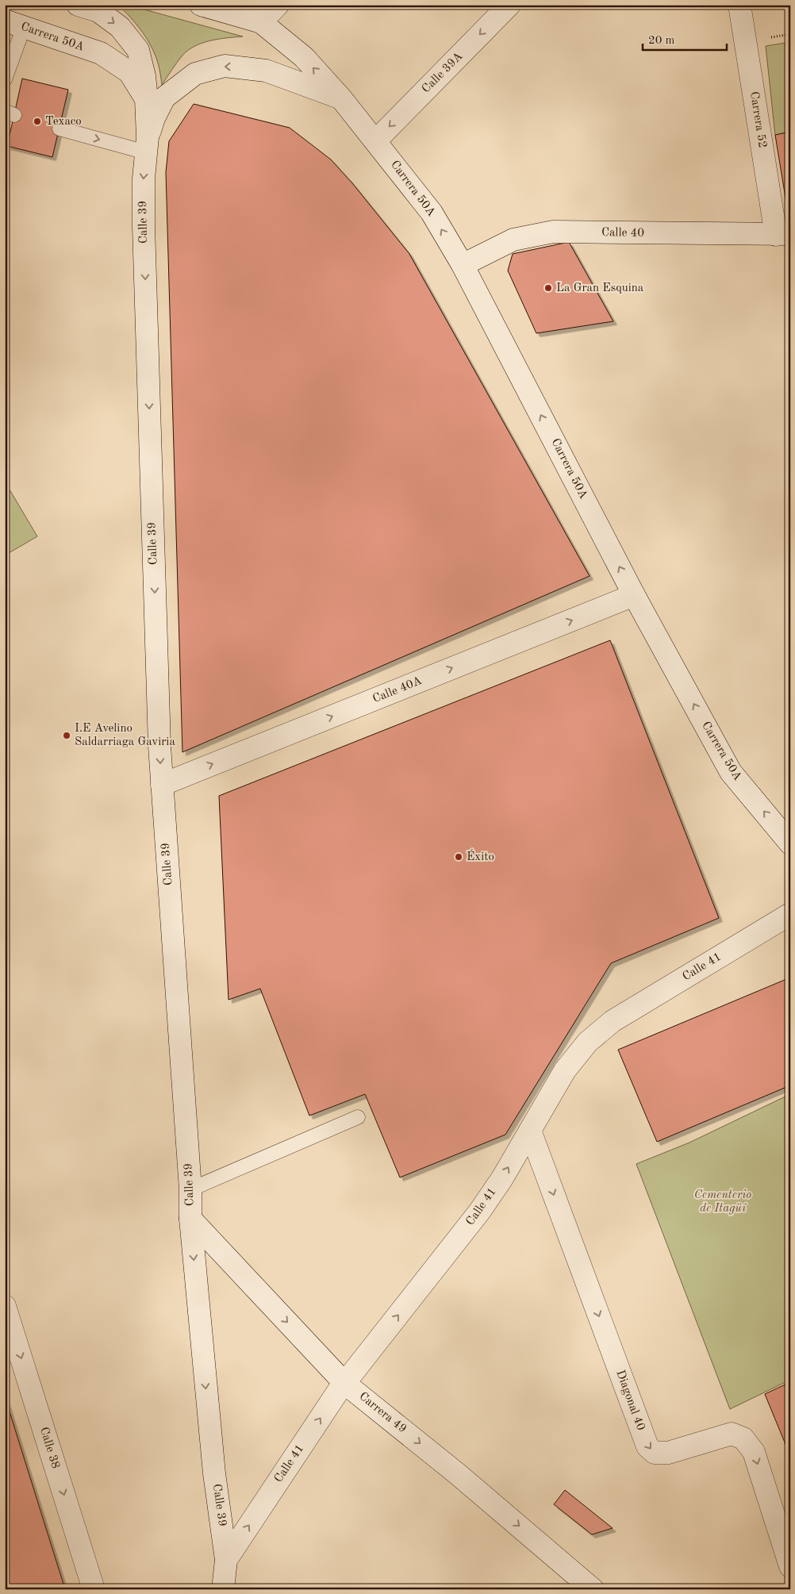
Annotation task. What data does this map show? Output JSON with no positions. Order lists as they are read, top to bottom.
{
  "streets": {
    "street": [
      "Carrera 50A",
      "Calle 39A",
      "Carrera 52",
      "Calle 39",
      "Calle 40",
      "Calle 40A",
      "Calle 41",
      "Diagonal 40",
      "Carrera 49",
      "Calle 38"
    ]
  },
  "crossings": [
    ["Carrera 50A", "Calle 39A"],
    ["Carrera 50A", "Calle 39"],
    ["Carrera 50A", "Calle 40"],
    ["Carrera 50A", "Calle 40A"],
    ["Carrera 52", "Calle 40"],
    ["Calle 39", "Calle 40A"],
    ["Calle 39", "Calle 41"],
    ["Calle 39", "Carrera 49"],
    ["Calle 41", "Diagonal 40"],
    ["Calle 41", "Carrera 49"]
  ],
  "one_way": [
    "Carrera 50A",
    "Calle 39A",
    "Calle 39",
    "Calle 40A",
    "Calle 41",
    "Diagonal 40",
    "Carrera 49",
    "Calle 38"
  ],
  "parks": ["Cementerio de Itagüí"],
  "places": [
    "Texaco",
    "La Gran Esquina",
    "I.E Avelino Saldarriaga Gaviria",
    "Éxito"
  ],
  "scale_bar": "20 m"
}
